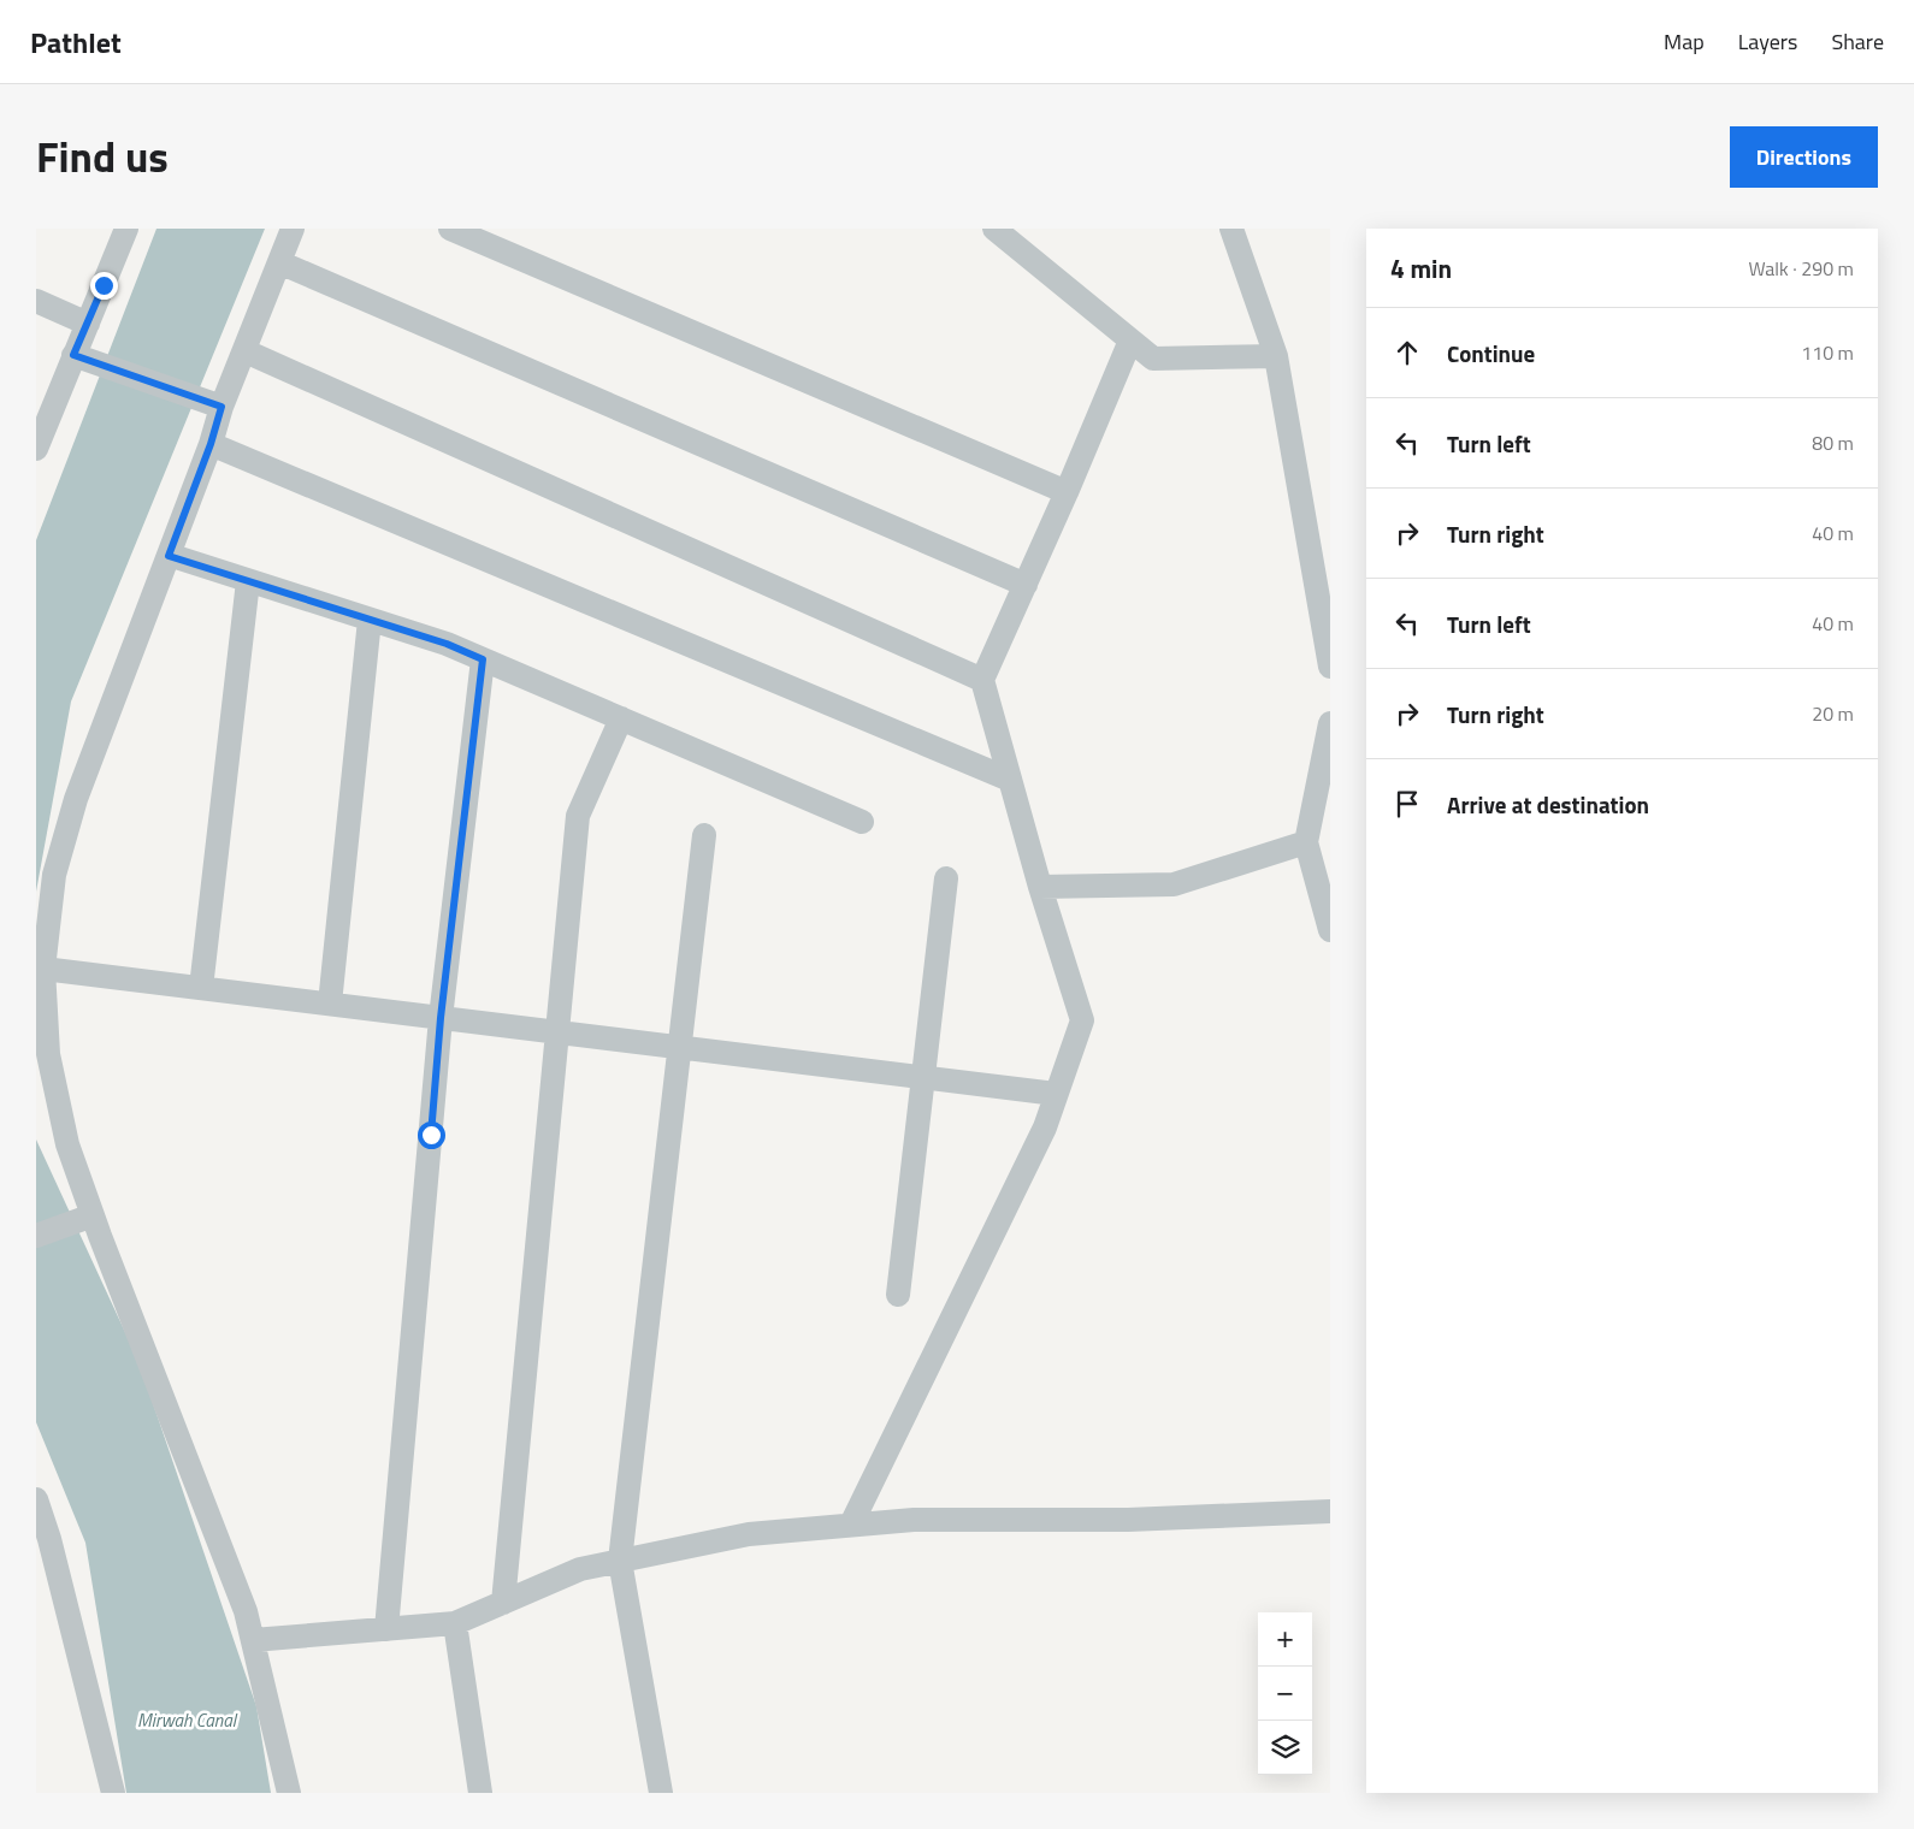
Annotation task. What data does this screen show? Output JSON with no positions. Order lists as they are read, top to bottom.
{
  "water": ["Mirwah Canal"],
  "page": {
    "header": "Pathlet",
    "nav": ["Map", "Layers", "Share"],
    "title": "Find us",
    "buttons": "Directions",
    "heading": ["4 min", "Walk · 290 m"],
    "list": [
      ["Continue", "110 m"],
      ["Turn left", "80 m"],
      ["Turn right", "40 m"],
      ["Turn left", "40 m"],
      ["Turn right", "20 m"],
      "Arrive at destination"
    ],
    "map_buttons": ["+", "−"]
  }
}
